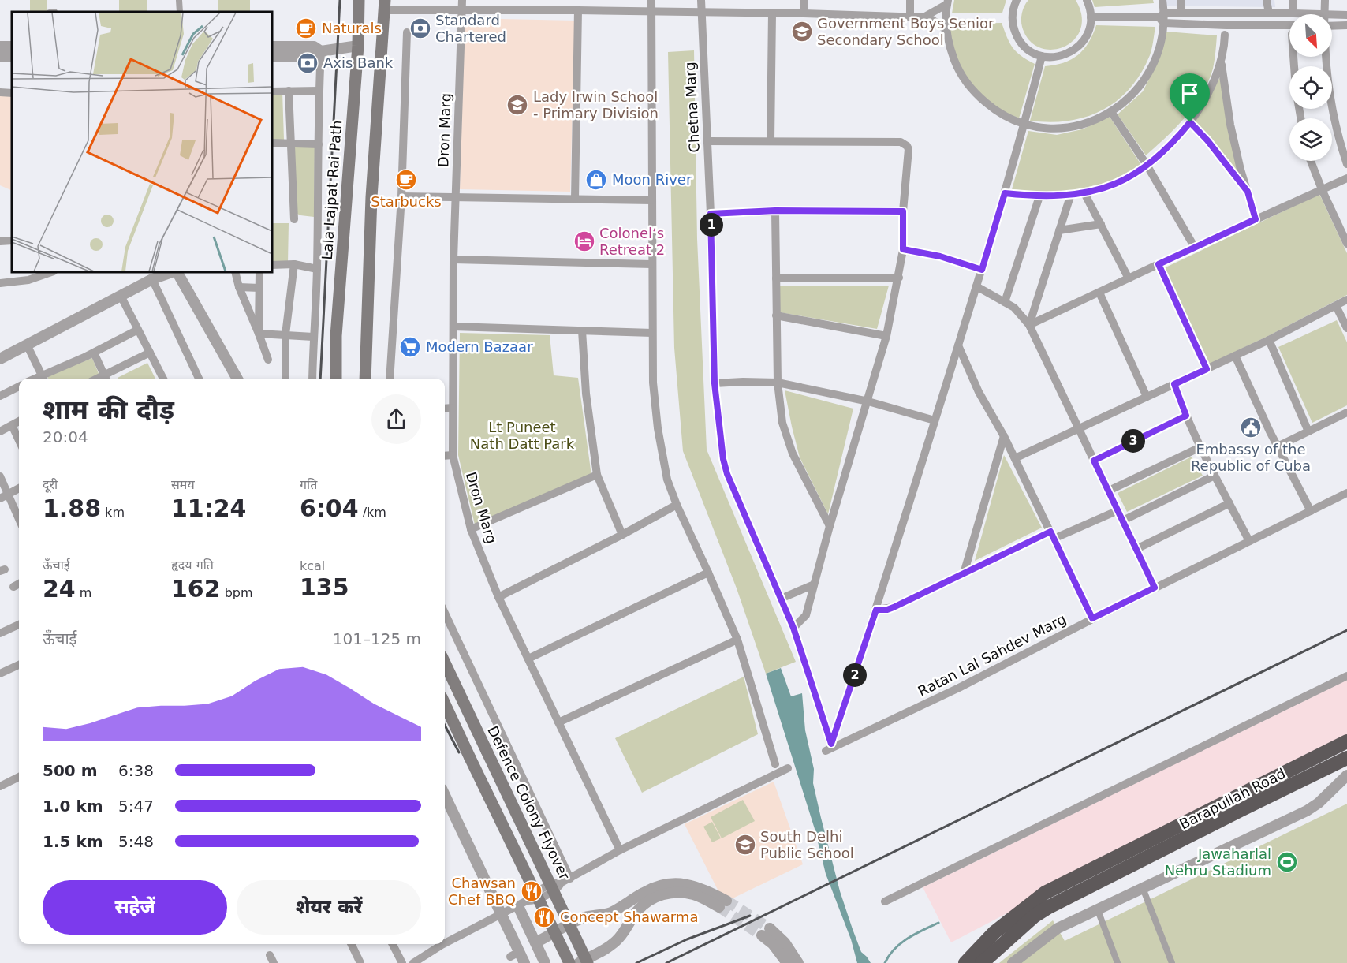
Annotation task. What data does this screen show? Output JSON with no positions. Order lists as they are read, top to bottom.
{
  "streets": {
    "highway": ["Barapullah Road"],
    "main road": ["Lala Lajpat Rai Path", "Defence Colony Flyover"],
    "street": ["Chetna Marg", "Dron Marg", "Ratan Lal Sahdev Marg"]
  },
  "crossings": [
    ["Chetna Marg", "Ratan Lal Sahdev Marg"]
  ],
  "parks": ["Lt Puneet Nath Datt Park"],
  "places": {
    "cafe": ["Naturals", "Starbucks"],
    "bank": ["Standard Chartered", "Axis Bank"],
    "school or university": ["Government Boys Senior Secondary School", "Lady Irwin School - Primary Division", "South Delhi Public School"],
    "shop": ["Moon River"],
    "hotel": ["Colonel‘s Retreat 2"],
    "supermarket": ["Modern Bazaar"],
    "public building": ["Embassy of the Republic of Cuba"],
    "sports": ["Jawaharlal Nehru Stadium"],
    "restaurant": ["Chawsan Chef BBQ", "Concept Shawarma"]
  },
  "north": "bottom right",
  "page": {
    "pins": ["1", "3", "2"],
    "heading": ["शाम की दौड़", "20:04"],
    "stats": [
      ["दूरी", "1.88 km"],
      ["समय", "11:24"],
      ["गति", "6:04 /km"],
      ["ऊँचाई", "24 m"],
      ["हृदय गति", "162 bpm"],
      ["kcal", "135"]
    ],
    "chart": ["ऊँचाई", "101–125 m"],
    "list": [
      {
        "name": "500 m",
        "note": "6:38"
      },
      {
        "name": "1.0 km",
        "note": "5:47"
      },
      {
        "name": "1.5 km",
        "note": "5:48"
      }
    ],
    "buttons": ["सहेजें", "शेयर करें"]
  }
}
